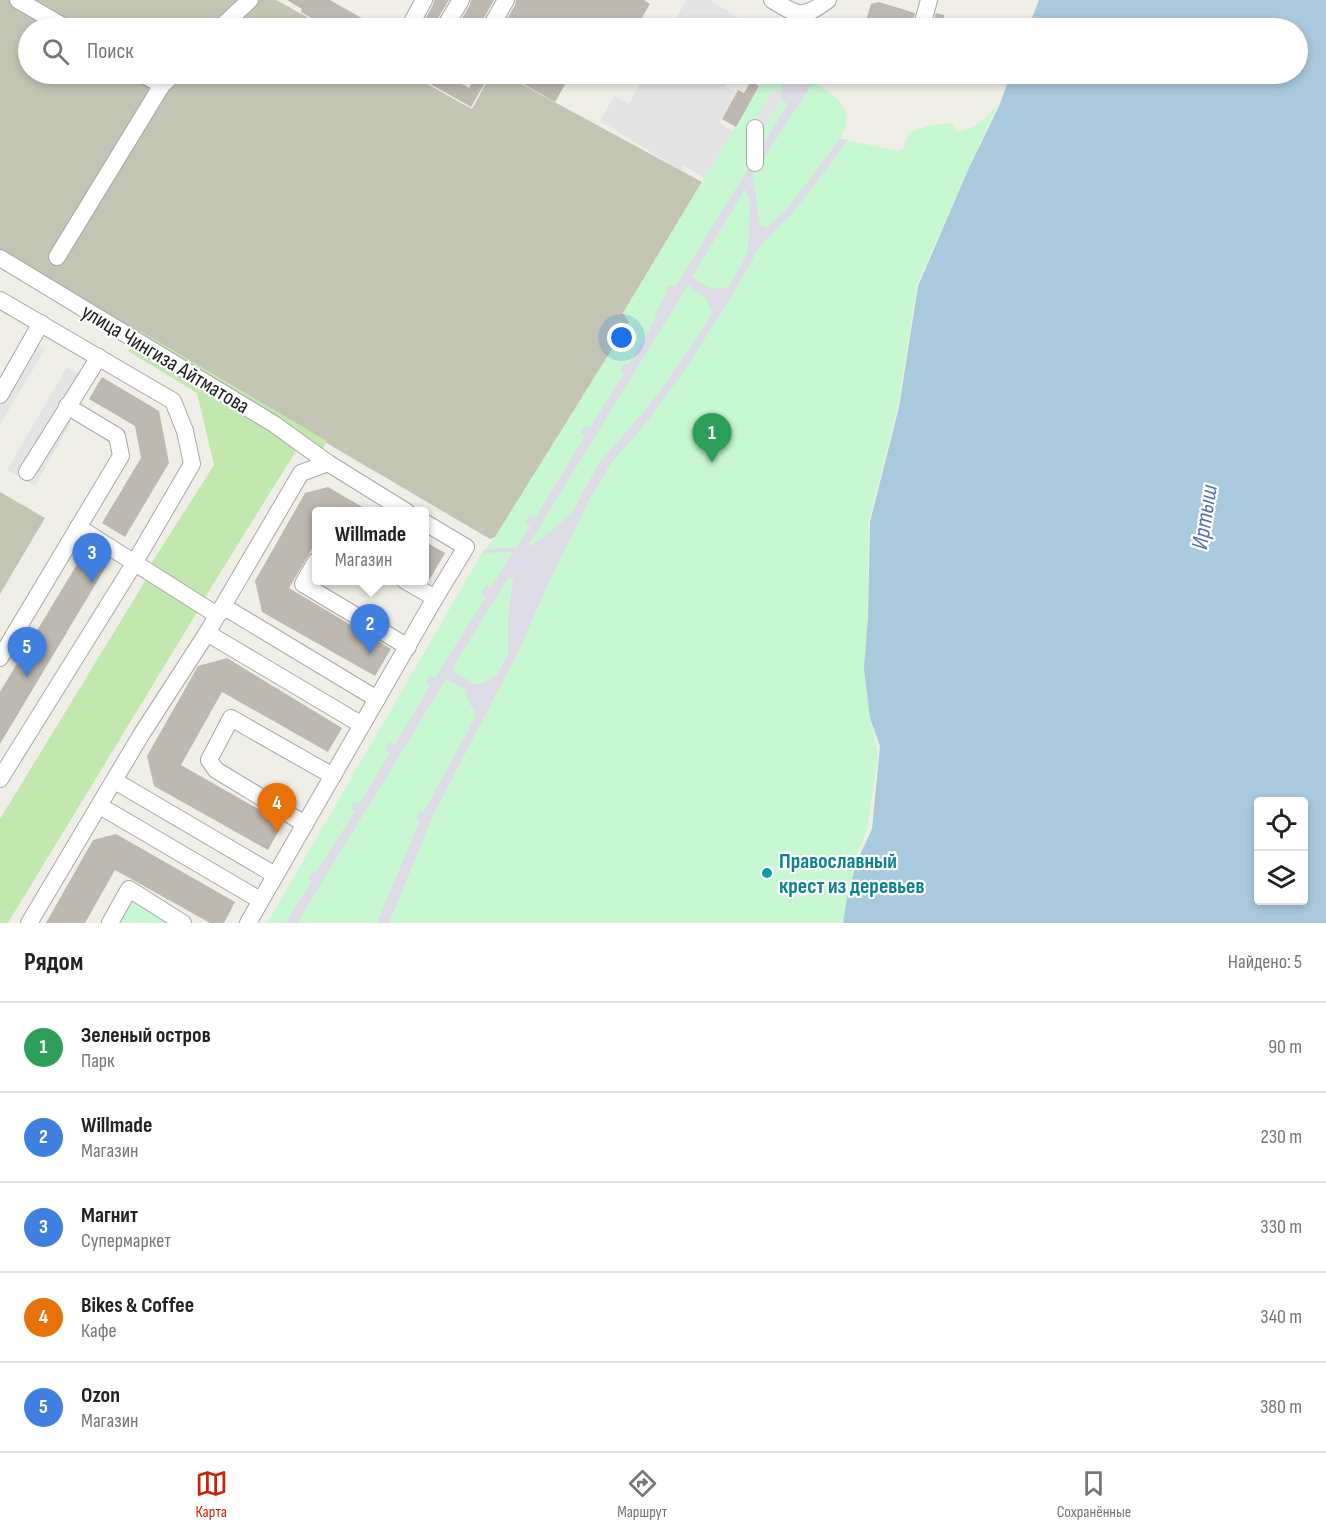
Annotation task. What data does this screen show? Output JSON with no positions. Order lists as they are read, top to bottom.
{
  "streets": {
    "street": ["улица Чингиза Айтматова"]
  },
  "water": ["Иртыш"],
  "places": ["Православный крест из деревьев"],
  "page": {
    "search": "Поиск",
    "pins": [
      "1",
      "3",
      "2",
      "5",
      "4"
    ],
    "popup": ["Willmade", "Магазин"],
    "heading": ["Рядом", "Найдено: 5"],
    "list": [
      {
        "mark": "1",
        "name": "Зеленый остров",
        "note": "Парк",
        "value": "90 m"
      },
      {
        "mark": "2",
        "name": "Willmade",
        "note": "Магазин",
        "value": "230 m"
      },
      {
        "mark": "3",
        "name": "Магнит",
        "note": "Супермаркет",
        "value": "330 m"
      },
      {
        "mark": "4",
        "name": "Bikes & Coffee",
        "note": "Кафе",
        "value": "340 m"
      },
      {
        "mark": "5",
        "name": "Ozon",
        "note": "Магазин",
        "value": "380 m"
      }
    ],
    "nav": ["Карта", "Маршрут", "Сохранённые"]
  }
}
